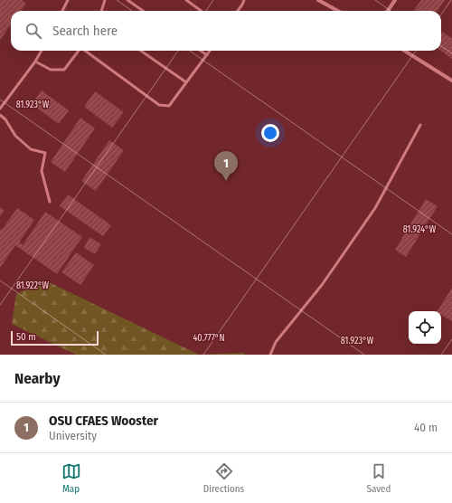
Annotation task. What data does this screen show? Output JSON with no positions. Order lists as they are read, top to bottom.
{
  "scale_bar": "50 m",
  "page": {
    "search": "Search here",
    "pins": "1",
    "scale": "50 m",
    "heading": "Nearby",
    "list": [
      {
        "mark": "1",
        "name": "OSU CFAES Wooster",
        "note": "University",
        "value": "40 m"
      }
    ],
    "nav": ["Map", "Directions", "Saved"]
  },
  "coordinates": [
    "81.923°W",
    "81.924°W",
    "81.922°W",
    "40.777°N"
  ]
}
